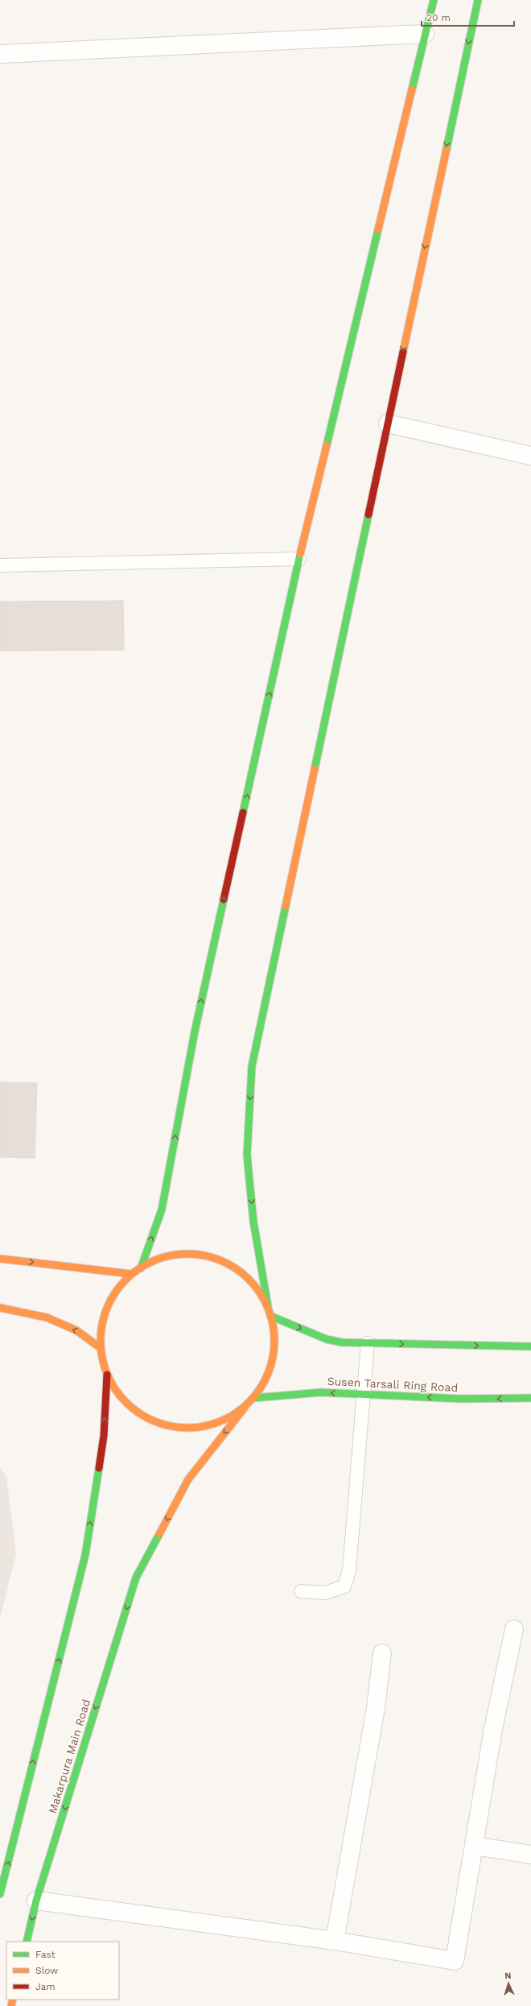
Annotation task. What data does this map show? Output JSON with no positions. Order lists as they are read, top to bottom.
{
  "streets": {
    "main road": ["Susen Tarsali Ring Road", "Makarpura Main Road"]
  },
  "legend": ["Fast", "Slow", "Jam"],
  "scale_bar": "20 m",
  "north": "top"
}
